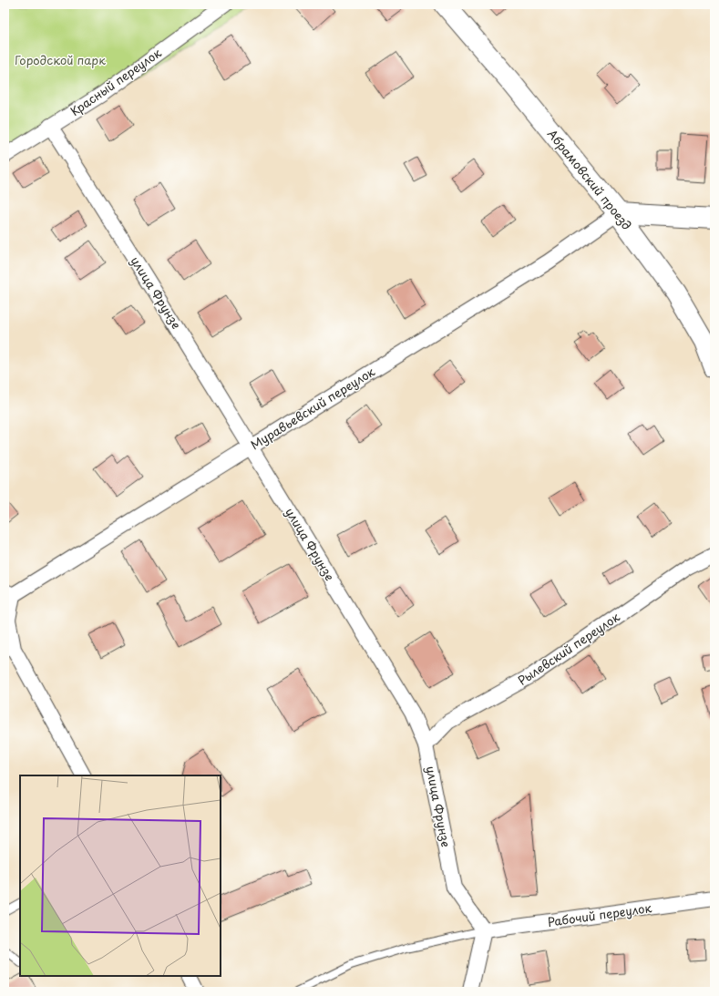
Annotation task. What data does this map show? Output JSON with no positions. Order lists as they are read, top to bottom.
{
  "streets": {
    "street": [
      "Красный переулок",
      "Абрамовский проезд",
      "улица Фрунзе",
      "Муравьевский переулок",
      "Рылевский переулок",
      "Рабочий переулок"
    ]
  },
  "crossings": [
    ["Красный переулок", "улица Фрунзе"],
    ["Абрамовский проезд", "Муравьевский переулок"],
    ["улица Фрунзе", "Муравьевский переулок"],
    ["улица Фрунзе", "Рылевский переулок"],
    ["улица Фрунзе", "Рабочий переулок"]
  ],
  "parks": ["Городской парк"]
}
